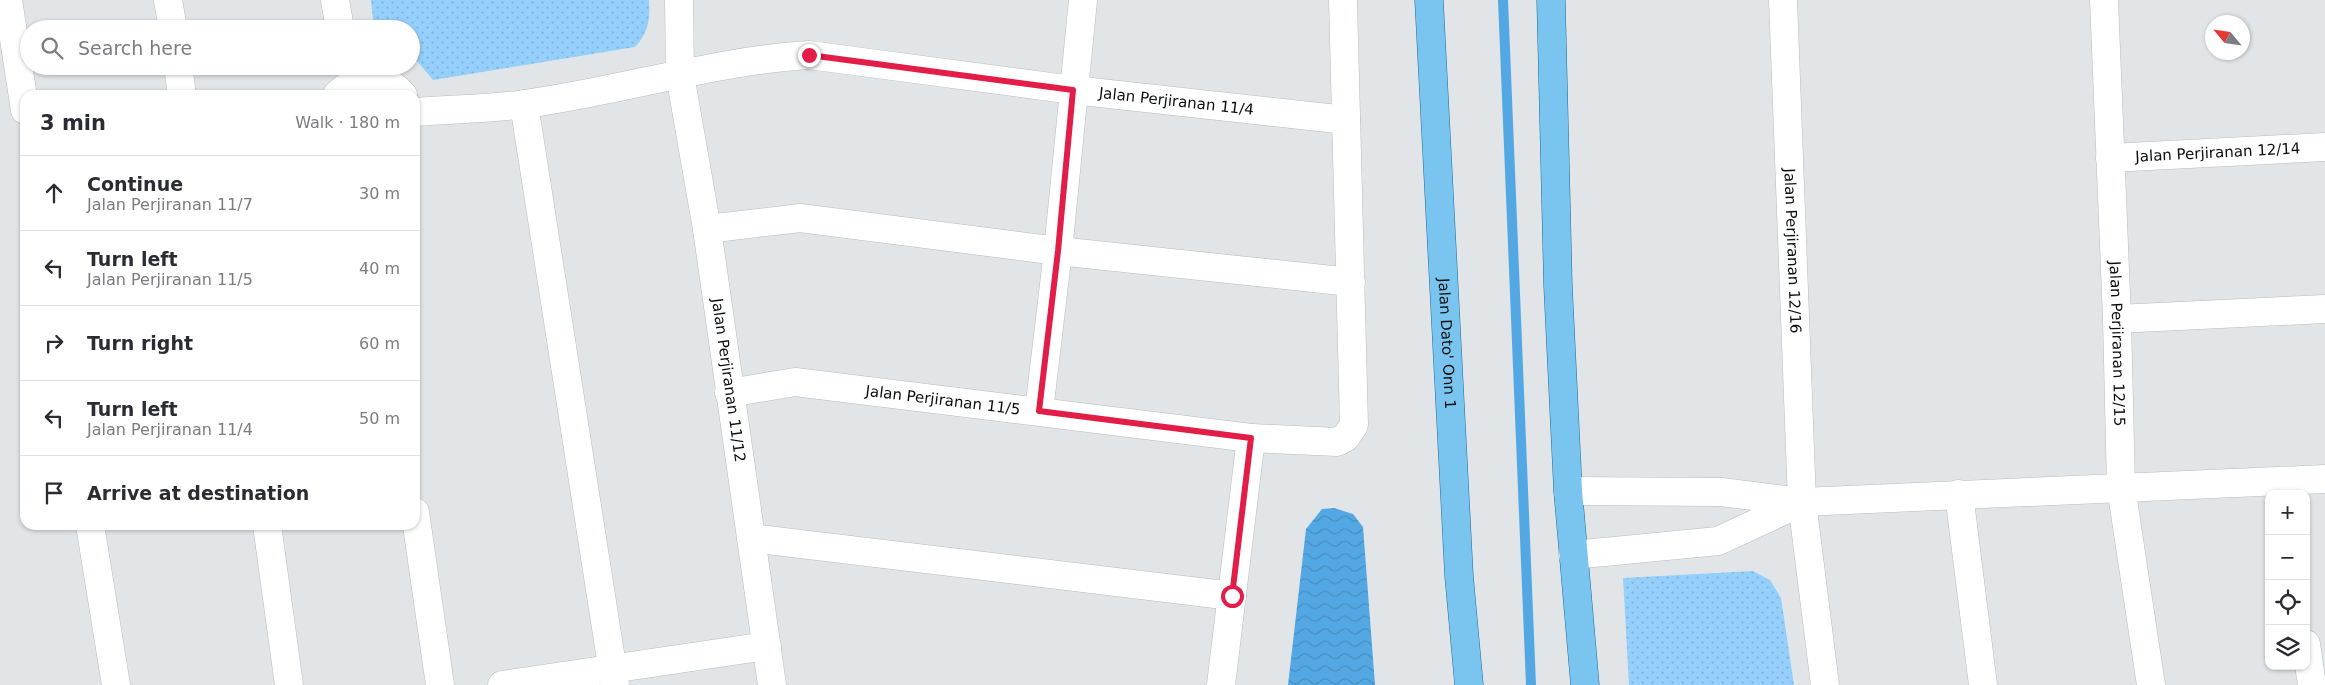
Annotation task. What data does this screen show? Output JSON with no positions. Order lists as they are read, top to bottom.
{
  "streets": {
    "main road": ["Jalan Dato' Onn 1"],
    "street": [
      "Jalan Perjiranan 11/4",
      "Jalan Perjiranan 12/14",
      "Jalan Perjiranan 12/16",
      "Jalan Perjiranan 12/15",
      "Jalan Perjiranan 11/12",
      "Jalan Perjiranan 11/5"
    ]
  },
  "crossings": [
    ["Jalan Perjiranan 11/4", "Jalan Perjiranan 11/12"],
    ["Jalan Perjiranan 12/14", "Jalan Perjiranan 12/15"],
    ["Jalan Perjiranan 11/12", "Jalan Perjiranan 11/5"]
  ],
  "north": "top left",
  "page": {
    "search": "Search here",
    "heading": ["3 min", "Walk · 180 m"],
    "list": [
      ["Continue", "Jalan Perjiranan 11/7", "30 m"],
      ["Turn left", "Jalan Perjiranan 11/5", "40 m"],
      ["Turn right", "60 m"],
      ["Turn left", "Jalan Perjiranan 11/4", "50 m"],
      "Arrive at destination"
    ],
    "map_buttons": ["+", "−"]
  }
}
